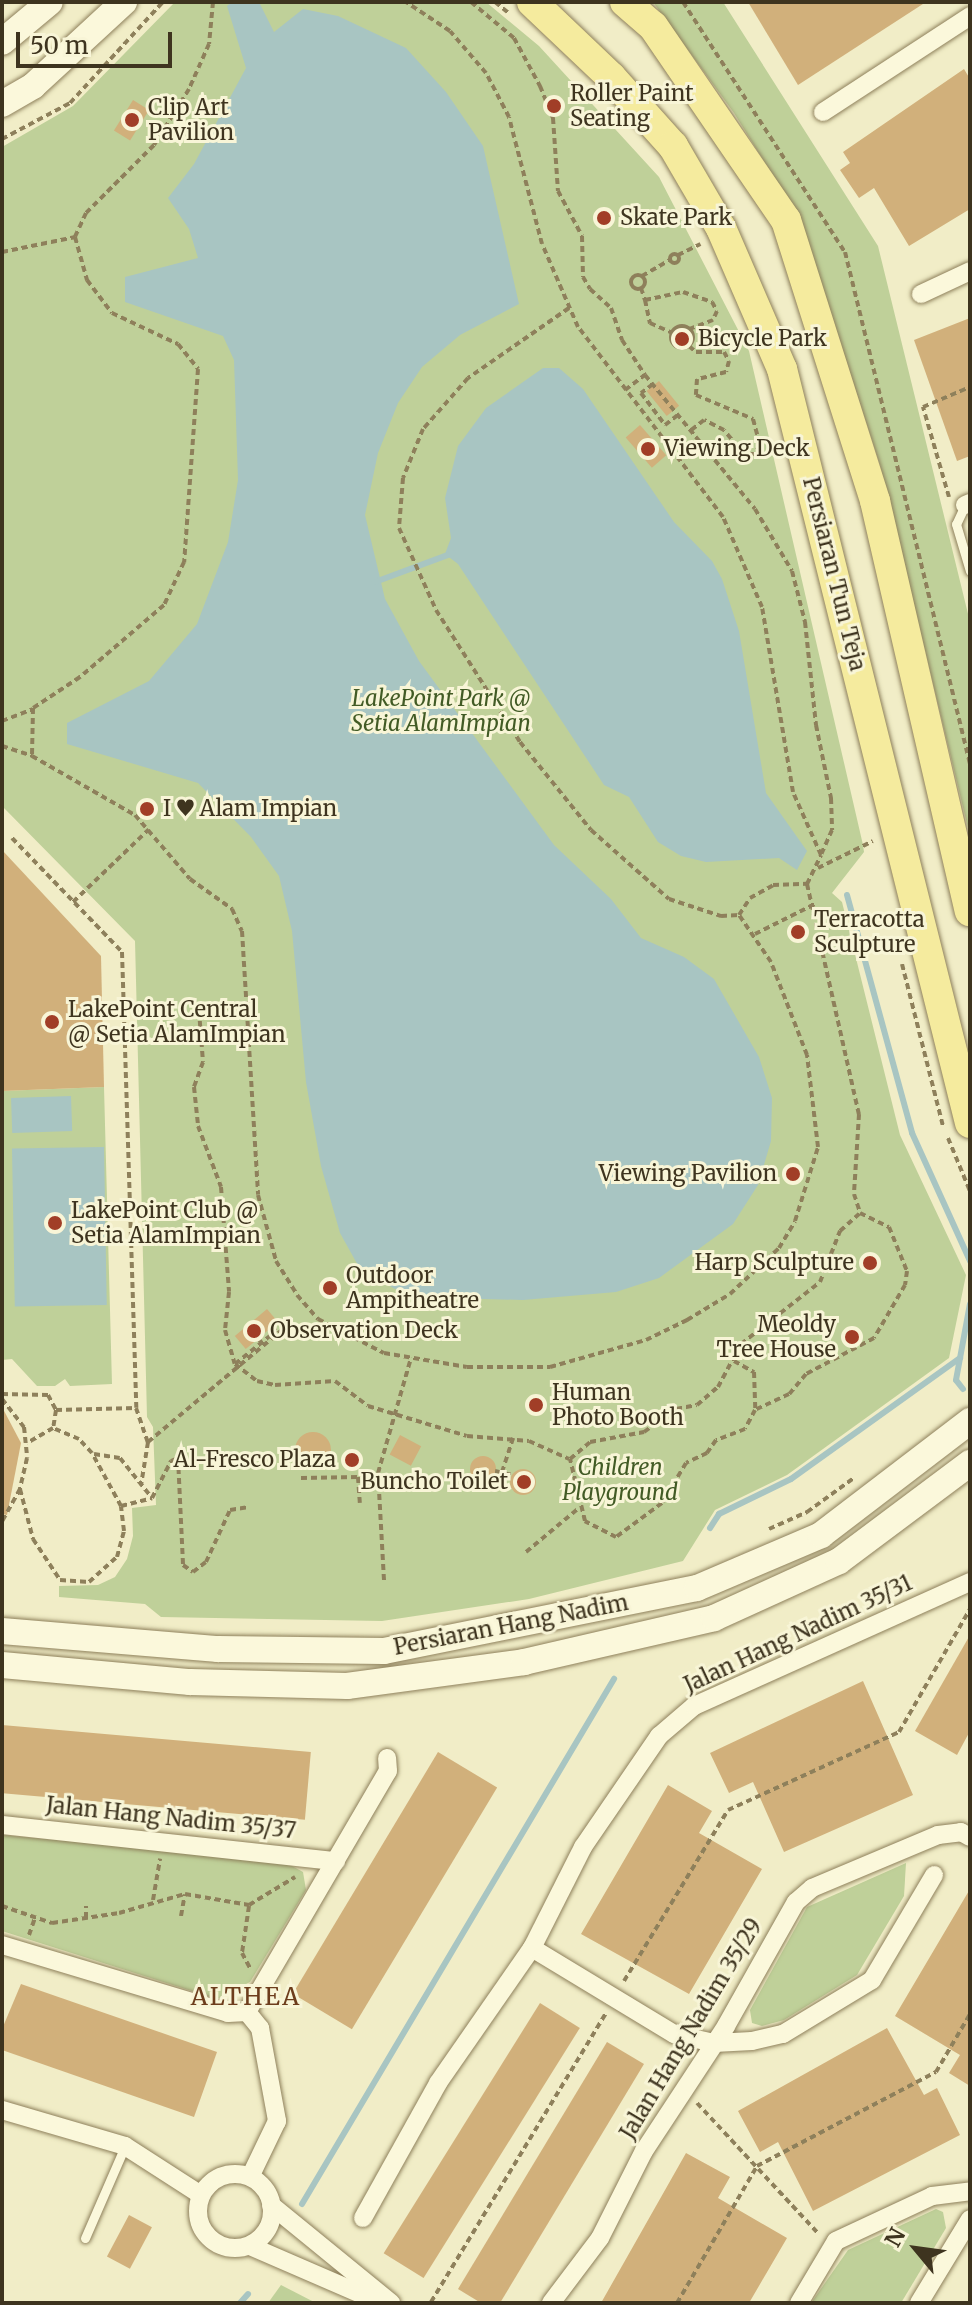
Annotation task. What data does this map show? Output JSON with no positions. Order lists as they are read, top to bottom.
{
  "streets": {
    "main road": ["Persiaran Tun Teja"],
    "street": [
      "Persiaran Hang Nadim",
      "Jalan Hang Nadim 35/31",
      "Jalan Hang Nadim 35/37",
      "Jalan Hang Nadim 35/29"
    ]
  },
  "districts": ["ALTHEA"],
  "parks": ["LakePoint Park @ Setia AlamImpian", "Children Playground"],
  "places": [
    "Roller Paint Seating",
    "Clip Art Pavilion",
    "Skate Park",
    "Bicycle Park",
    "Viewing Deck",
    "I ♥ Alam Impian",
    "Terracotta Sculpture",
    "LakePoint Central @ Setia AlamImpian",
    "Viewing Pavilion",
    "LakePoint Club @ Setia AlamImpian",
    "Harp Sculpture",
    "Outdoor Ampitheatre",
    "Observation Deck",
    "Meoldy Tree House",
    "Human Photo Booth",
    "Al-Fresco Plaza",
    "Buncho Toilet"
  ],
  "scale_bar": "50 m",
  "north": "top left"
}
